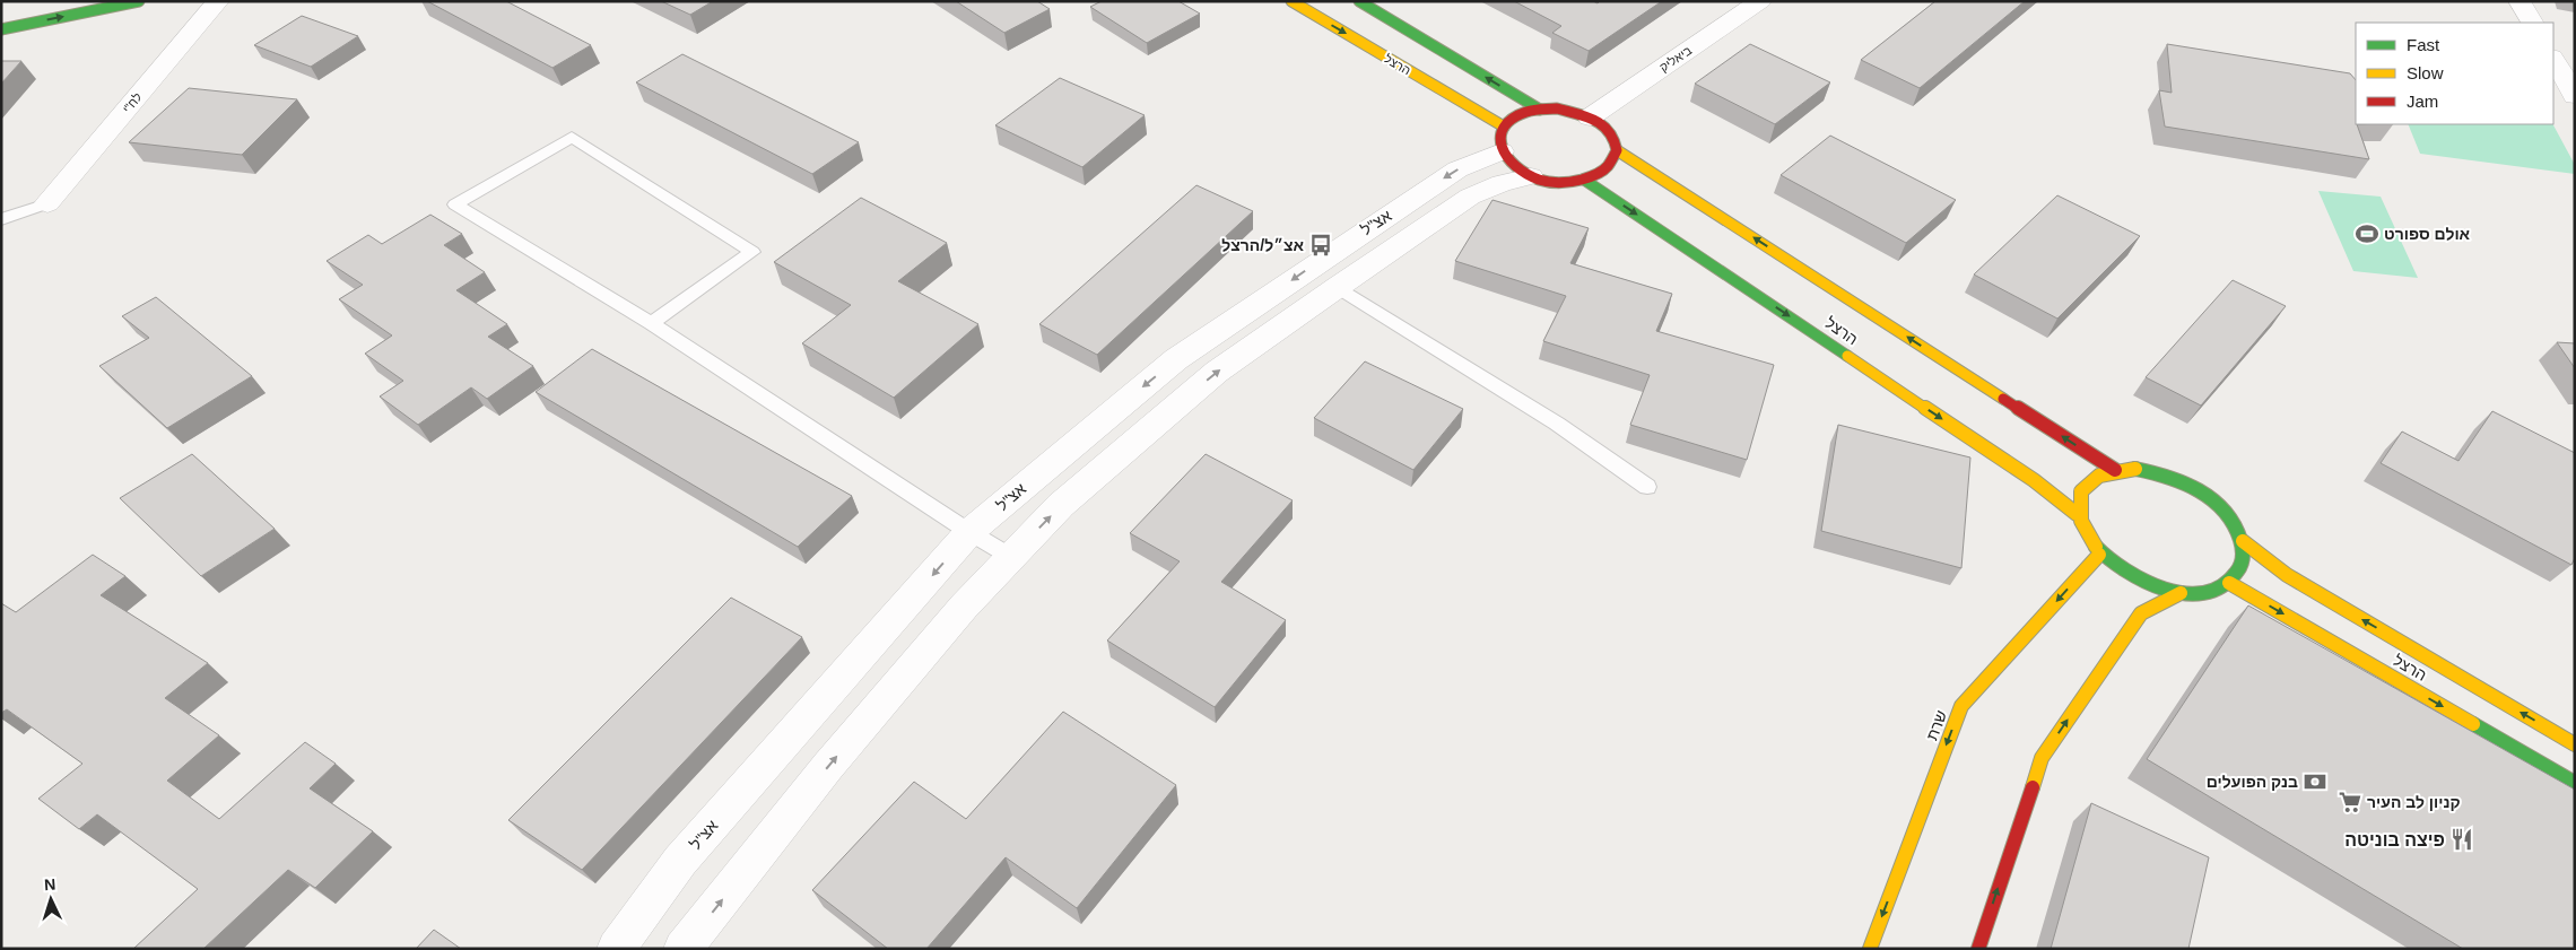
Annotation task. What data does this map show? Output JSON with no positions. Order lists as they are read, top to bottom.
{
  "streets": {
    "street": [
      "ביאליק",
      "הרצל",
      "לח\"י",
      "אצ\"ל",
      "שרת"
    ]
  },
  "crossings": [
    ["ביאליק", "הרצל"],
    ["ביאליק", "אצ\"ל"],
    ["הרצל", "אצ\"ל"],
    ["הרצל", "שרת"]
  ],
  "places": {
    "sports": ["אולם ספורט"],
    "bus stop": ["אצ״ל/הרצל"],
    "bank": ["בנק הפועלים"],
    "supermarket": ["קניון לב העיר"],
    "restaurant": ["פיצה בוניטה"]
  },
  "legend": ["Fast", "Slow", "Jam"],
  "north": "top"
}
